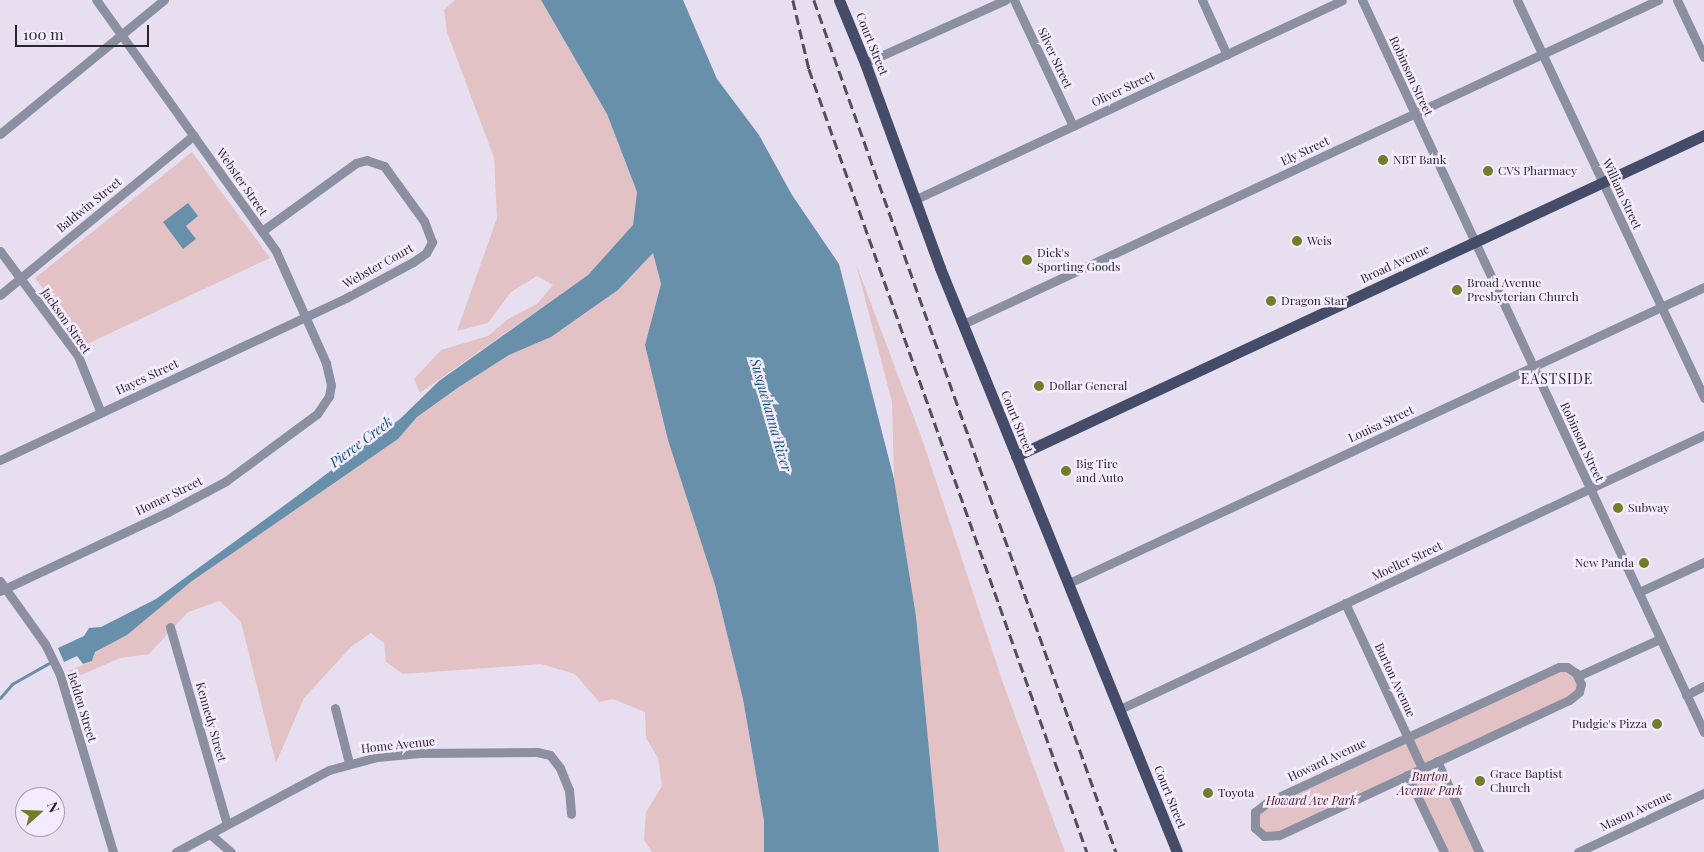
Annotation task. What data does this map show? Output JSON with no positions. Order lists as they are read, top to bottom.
{
  "streets": {
    "main road": ["Court Street", "Broad Avenue"],
    "street": [
      "Silver Street",
      "Robinson Street",
      "Oliver Street",
      "Ely Street",
      "Webster Street",
      "William Street",
      "Baldwin Street",
      "Webster Court",
      "Jackson Street",
      "Hayes Street",
      "Louisa Street",
      "Homer Street",
      "Moeller Street",
      "Burton Avenue",
      "Belden Street",
      "Kennedy Street",
      "Home Avenue",
      "Howard Avenue",
      "Mason Avenue"
    ]
  },
  "crossings": [
    ["Court Street", "Oliver Street"],
    ["Court Street", "Ely Street"],
    ["Court Street", "Broad Avenue"],
    ["Court Street", "Louisa Street"],
    ["Court Street", "Moeller Street"],
    ["Silver Street", "Oliver Street"],
    ["Robinson Street", "Ely Street"],
    ["Robinson Street", "Broad Avenue"],
    ["Robinson Street", "Louisa Street"],
    ["Robinson Street", "Moeller Street"],
    ["Ely Street", "William Street"],
    ["Webster Street", "Baldwin Street"],
    ["Webster Street", "Webster Court"],
    ["Webster Street", "Hayes Street"],
    ["Webster Street", "Homer Street"],
    ["William Street", "Broad Avenue"],
    ["William Street", "Louisa Street"],
    ["Baldwin Street", "Jackson Street"],
    ["Webster Court", "Hayes Street"],
    ["Jackson Street", "Hayes Street"],
    ["Homer Street", "Belden Street"],
    ["Moeller Street", "Burton Avenue"],
    ["Burton Avenue", "Howard Avenue"],
    ["Kennedy Street", "Home Avenue"]
  ],
  "districts": ["EASTSIDE"],
  "water": ["Susquehanna River", "Pierce Creek"],
  "parks": ["Burton Avenue Park", "Howard Ave Park"],
  "places": [
    "NBT Bank",
    "CVS Pharmacy",
    "Weis",
    "Dick's Sporting Goods",
    "Broad Avenue Presbyterian Church",
    "Dragon Star",
    "Dollar General",
    "Big Tire and Auto",
    "Subway",
    "New Panda",
    "Pudgie's Pizza",
    "Grace Baptist Church",
    "Toyota"
  ],
  "scale_bar": "100 m",
  "north": "right"
}
